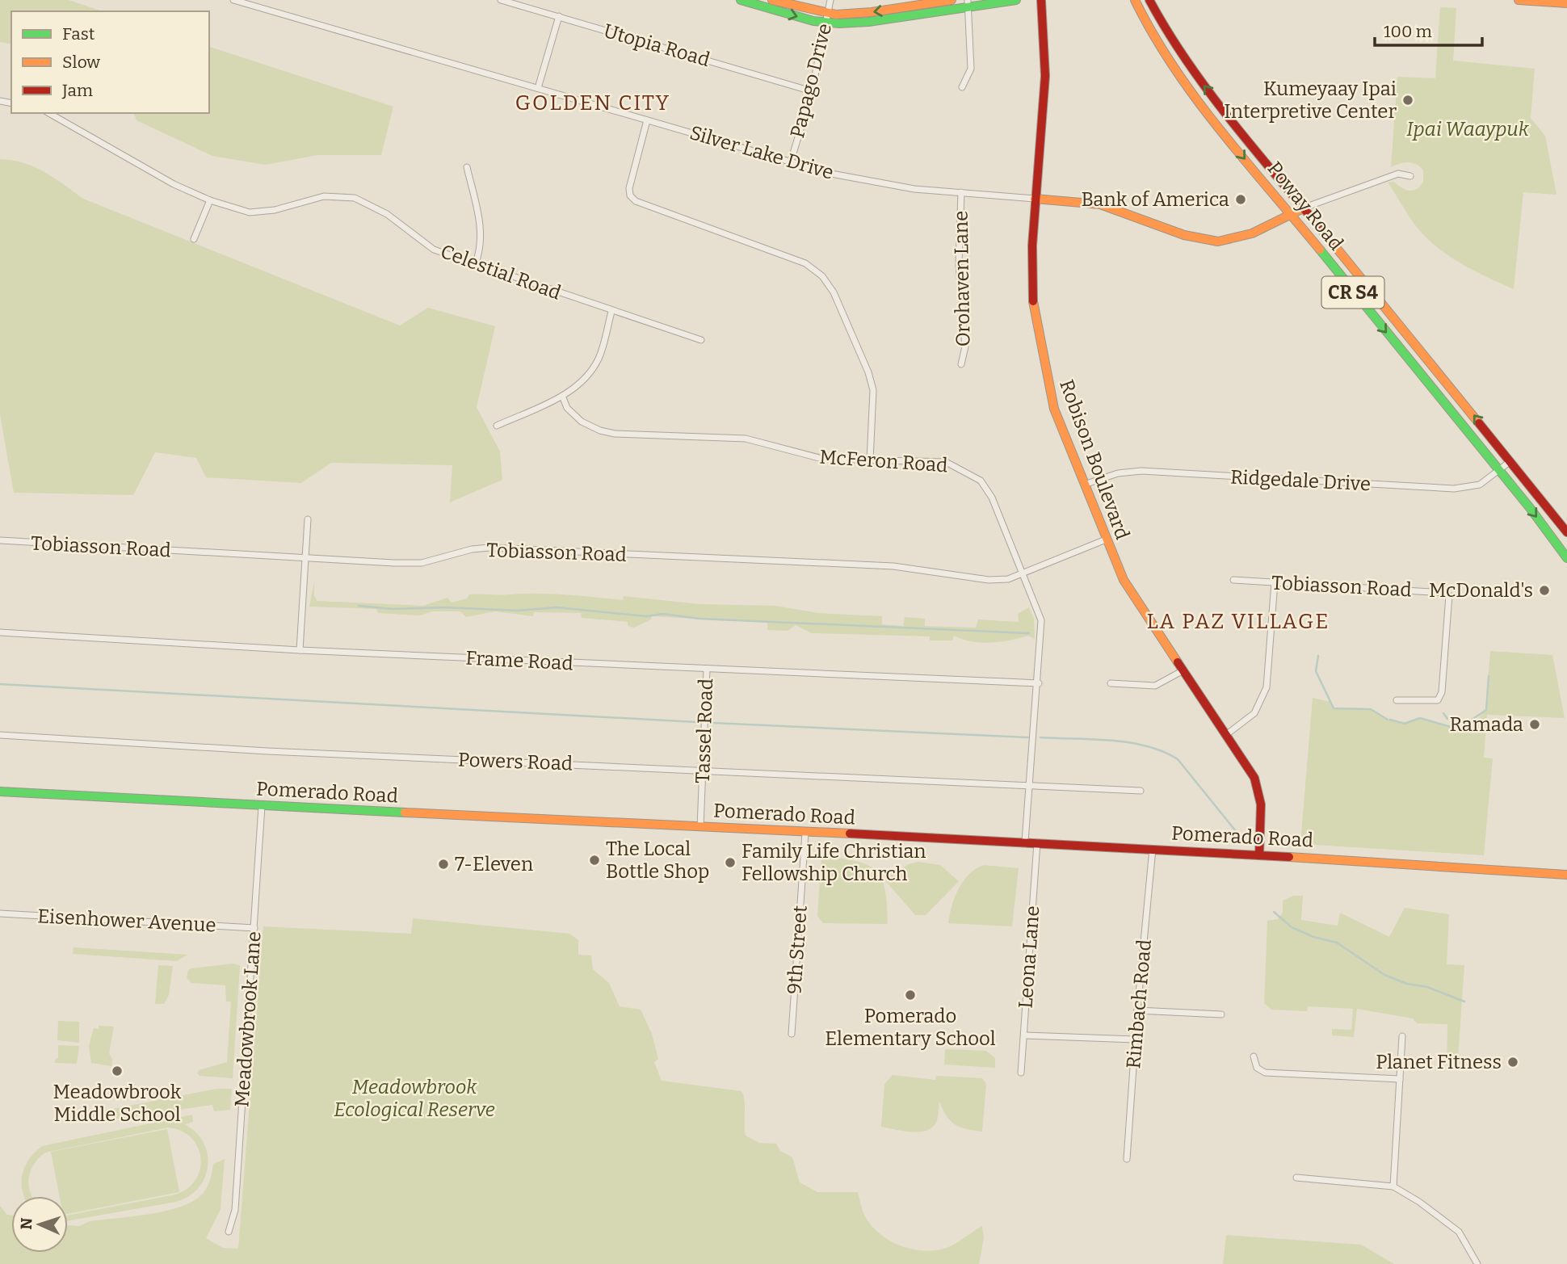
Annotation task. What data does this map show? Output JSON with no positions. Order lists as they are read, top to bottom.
{
  "streets": {
    "main road": [
      "Poway Road",
      "CR S4",
      "Robison Boulevard",
      "Pomerado Road"
    ],
    "street": [
      "Utopia Road",
      "Papago Drive",
      "Silver Lake Drive",
      "Celestial Road",
      "Orohaven Lane",
      "McFeron Road",
      "Ridgedale Drive",
      "Tobiasson Road",
      "Frame Road",
      "Tassel Road",
      "Powers Road",
      "Eisenhower Avenue",
      "9th Street",
      "Leona Lane",
      "Rimbach Road",
      "Meadowbrook Lane"
    ]
  },
  "crossings": [
    ["Utopia Road", "Papago Drive"],
    ["Papago Drive", "Silver Lake Drive"],
    ["Silver Lake Drive", "Orohaven Lane"],
    ["Silver Lake Drive", "Robison Boulevard"],
    ["Poway Road", "Ridgedale Drive"],
    ["Robison Boulevard", "Ridgedale Drive"],
    ["Robison Boulevard", "Tobiasson Road"],
    ["Robison Boulevard", "Pomerado Road"],
    ["McFeron Road", "Tobiasson Road"],
    ["McFeron Road", "Frame Road"],
    ["McFeron Road", "Powers Road"],
    ["McFeron Road", "Pomerado Road"],
    ["Frame Road", "Tassel Road"],
    ["Tassel Road", "Powers Road"],
    ["Tassel Road", "Pomerado Road"],
    ["Pomerado Road", "9th Street"],
    ["Pomerado Road", "Leona Lane"],
    ["Pomerado Road", "Rimbach Road"],
    ["Pomerado Road", "Meadowbrook Lane"],
    ["Eisenhower Avenue", "Meadowbrook Lane"]
  ],
  "districts": ["GOLDEN CITY", "LA PAZ VILLAGE"],
  "parks": ["Ipai Waaypuk", "Meadowbrook Ecological Reserve"],
  "places": [
    "Kumeyaay Ipai Interpretive Center",
    "Bank of America",
    "McDonald's",
    "Ramada",
    "The Local Bottle Shop",
    "Family Life Christian Fellowship Church",
    "7-Eleven",
    "Pomerado Elementary School",
    "Planet Fitness",
    "Meadowbrook Middle School"
  ],
  "legend": ["Fast", "Slow", "Jam"],
  "scale_bar": "100 m",
  "north": "left"
}
